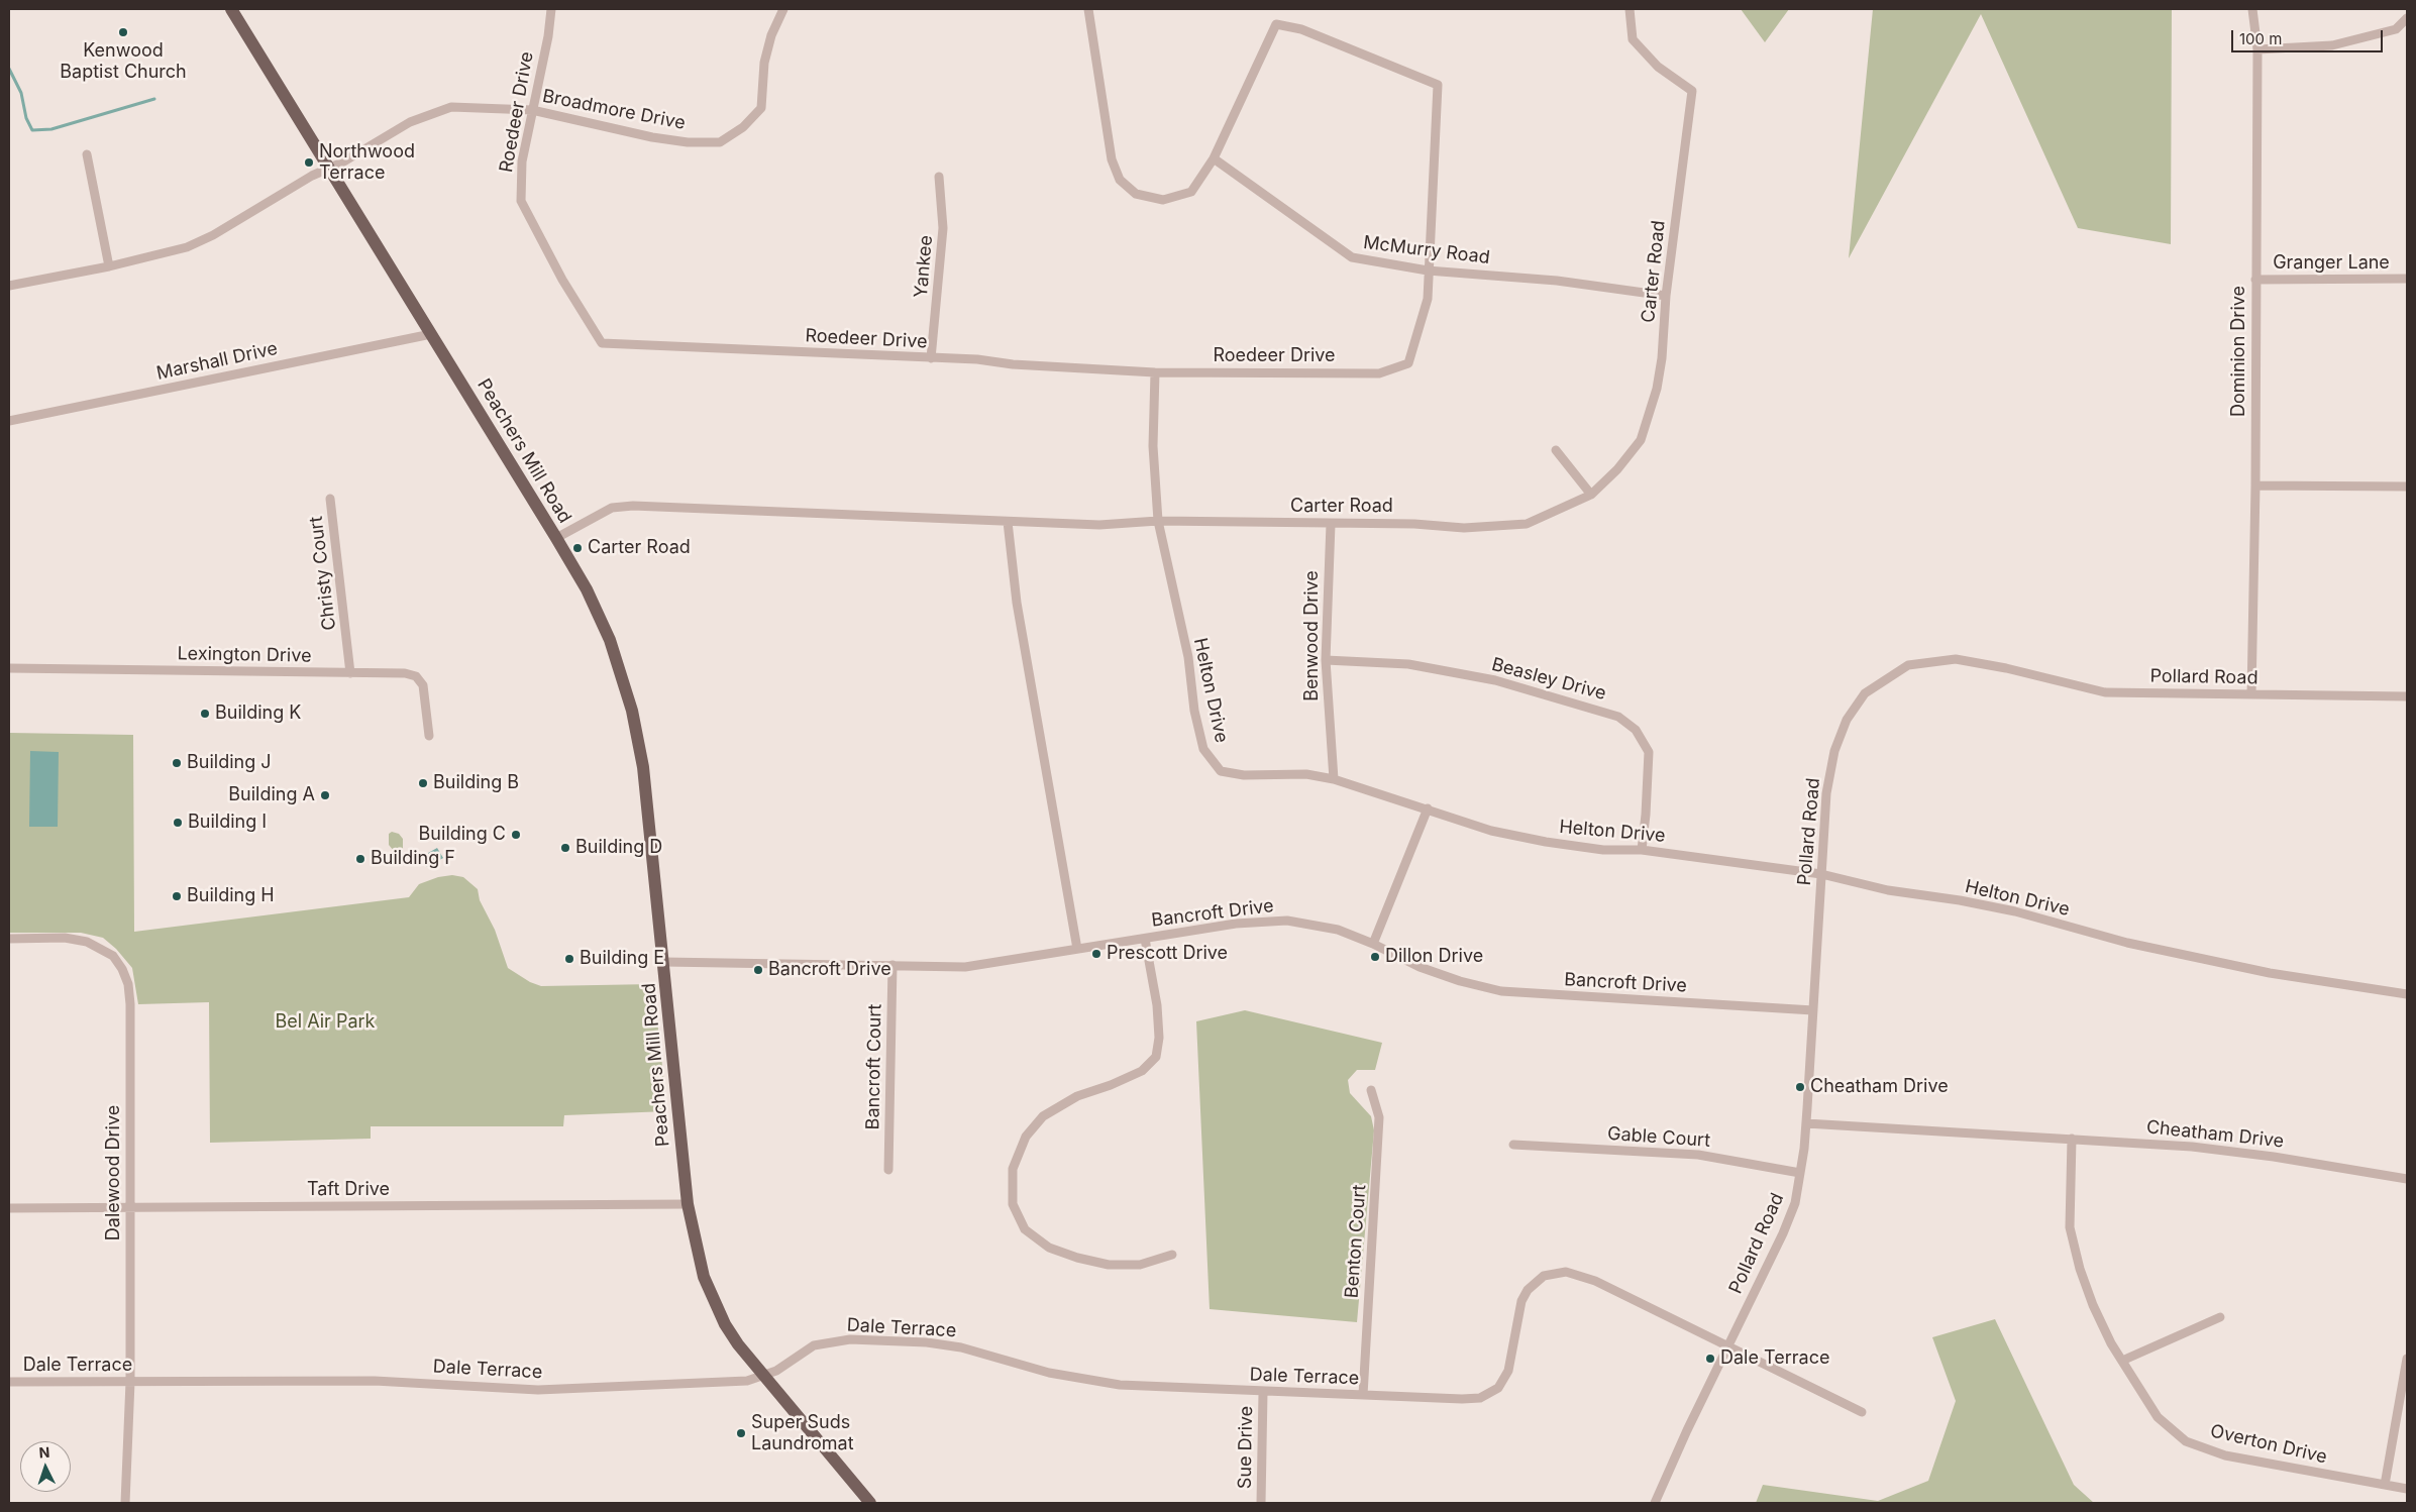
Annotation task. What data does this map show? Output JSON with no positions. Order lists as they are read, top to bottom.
{
  "streets": {
    "main road": ["Peachers Mill Road"],
    "street": [
      "Broadmore Drive",
      "Roedeer Drive",
      "McMurry Road",
      "Granger Lane",
      "Yankee",
      "Carter Road",
      "Dominion Drive",
      "Marshall Drive",
      "Christy Court",
      "Benwood Drive",
      "Lexington Drive",
      "Pollard Road",
      "Beasley Drive",
      "Helton Drive",
      "Bancroft Drive",
      "Bancroft Court",
      "Cheatham Drive",
      "Gable Court",
      "Dalewood Drive",
      "Taft Drive",
      "Benton Court",
      "Dale Terrace",
      "Overton Drive",
      "Sue Drive"
    ]
  },
  "crossings": [
    ["Broadmore Drive", "Roedeer Drive"],
    ["Broadmore Drive", "Peachers Mill Road"],
    ["Roedeer Drive", "McMurry Road"],
    ["Roedeer Drive", "Yankee"],
    ["Roedeer Drive", "Helton Drive"],
    ["McMurry Road", "Carter Road"],
    ["Granger Lane", "Dominion Drive"],
    ["Carter Road", "Peachers Mill Road"],
    ["Carter Road", "Benwood Drive"],
    ["Carter Road", "Helton Drive"],
    ["Dominion Drive", "Pollard Road"],
    ["Marshall Drive", "Peachers Mill Road"],
    ["Peachers Mill Road", "Bancroft Drive"],
    ["Peachers Mill Road", "Taft Drive"],
    ["Peachers Mill Road", "Dale Terrace"],
    ["Christy Court", "Lexington Drive"],
    ["Benwood Drive", "Beasley Drive"],
    ["Benwood Drive", "Helton Drive"],
    ["Pollard Road", "Helton Drive"],
    ["Pollard Road", "Bancroft Drive"],
    ["Pollard Road", "Cheatham Drive"],
    ["Pollard Road", "Gable Court"],
    ["Pollard Road", "Dale Terrace"],
    ["Beasley Drive", "Helton Drive"],
    ["Bancroft Drive", "Bancroft Court"],
    ["Cheatham Drive", "Overton Drive"],
    ["Dalewood Drive", "Taft Drive"],
    ["Dalewood Drive", "Dale Terrace"],
    ["Benton Court", "Dale Terrace"],
    ["Dale Terrace", "Sue Drive"]
  ],
  "parks": ["Bel Air Park"],
  "places": [
    "Kenwood Baptist Church",
    "Northwood Terrace",
    "Carter Road",
    "Building K",
    "Building J",
    "Building B",
    "Building A",
    "Building I",
    "Building C",
    "Building D",
    "Building F",
    "Building H",
    "Prescott Drive",
    "Dillon Drive",
    "Building E",
    "Bancroft Drive",
    "Cheatham Drive",
    "Dale Terrace",
    "Super Suds Laundromat"
  ],
  "scale_bar": "100 m",
  "north": "top"
}
